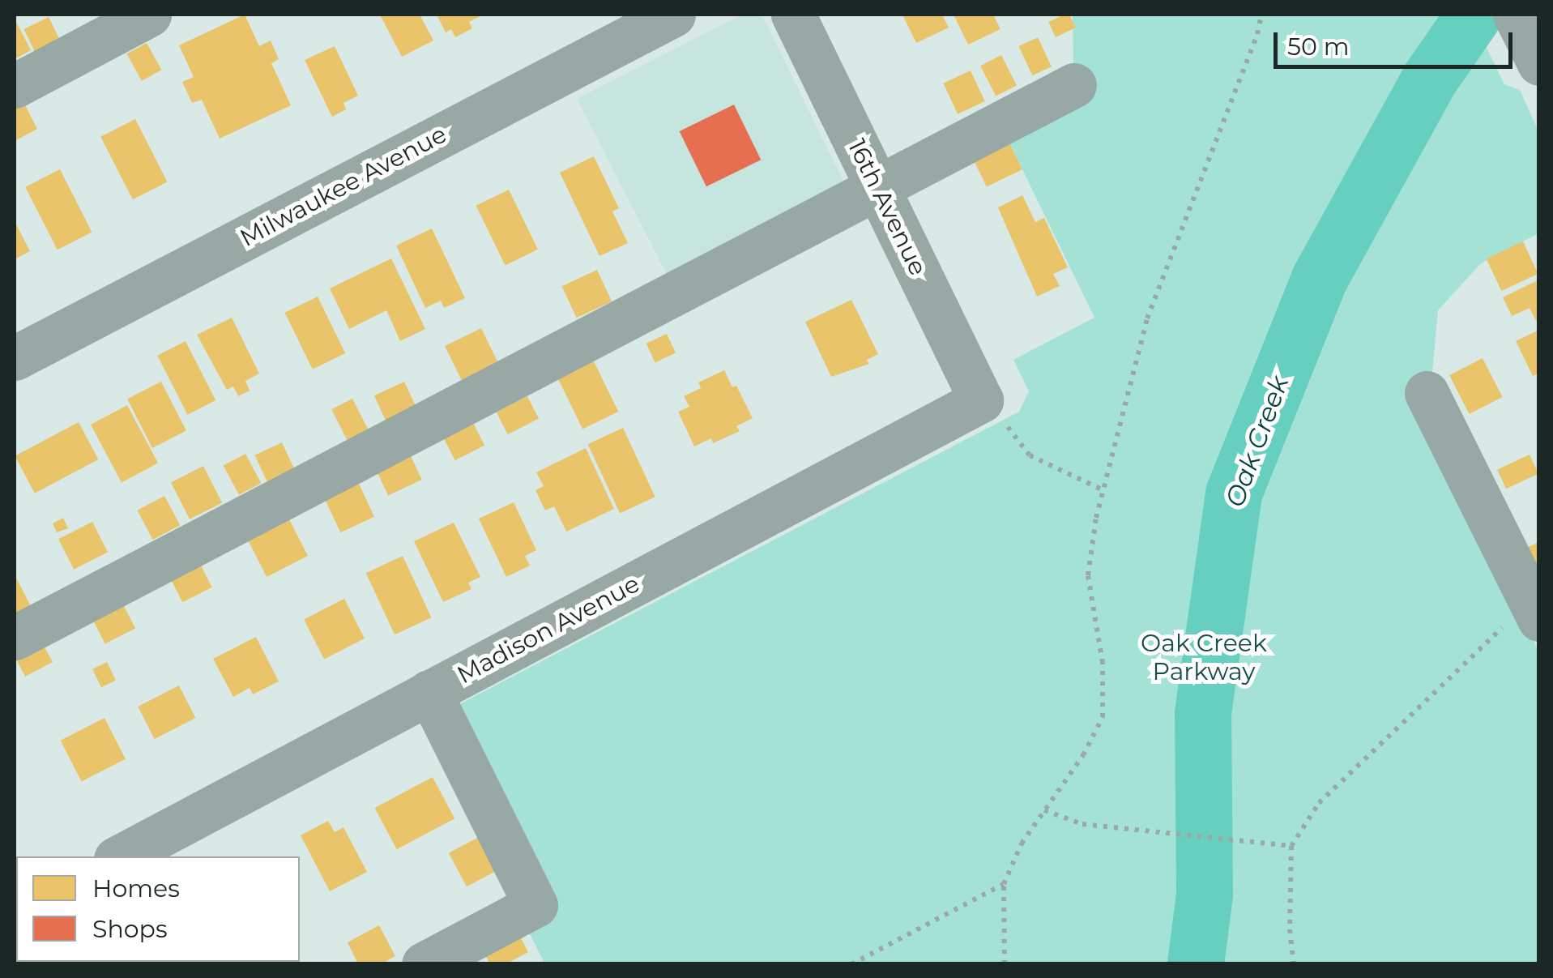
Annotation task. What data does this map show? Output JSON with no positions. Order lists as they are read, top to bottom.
{
  "streets": {
    "street": ["Milwaukee Avenue", "16th Avenue", "Madison Avenue"]
  },
  "crossings": [
    ["16th Avenue", "Madison Avenue"]
  ],
  "water": ["Oak Creek"],
  "parks": ["Oak Creek Parkway"],
  "legend": ["Homes", "Shops"],
  "scale_bar": "50 m"
}
